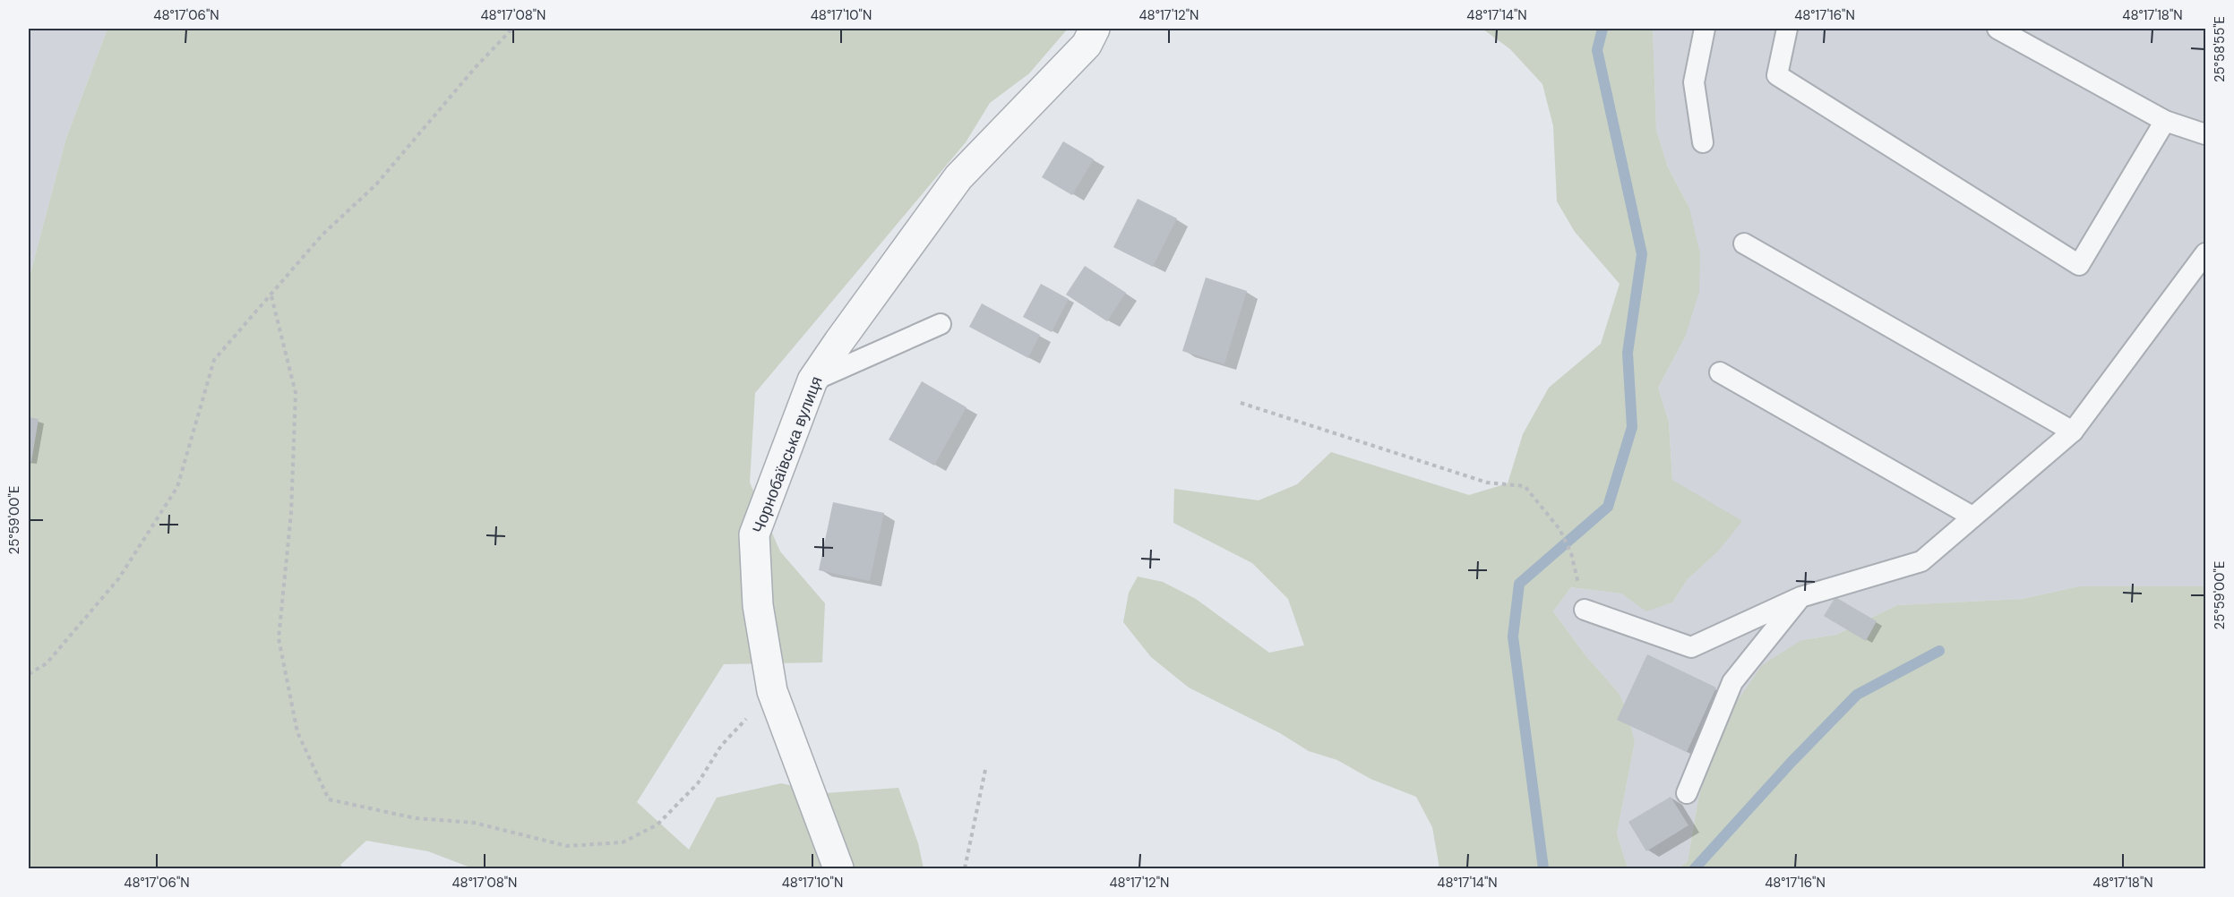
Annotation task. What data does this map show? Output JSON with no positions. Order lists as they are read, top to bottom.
{
  "streets": {
    "street": ["Чорнобаївська вулиця"]
  },
  "coordinates": [
    "48°17'06\"N",
    "48°17'08\"N",
    "48°17'10\"N",
    "48°17'12\"N",
    "48°17'14\"N",
    "48°17'16\"N",
    "48°17'18\"N",
    "25°58'55\"E",
    "25°59'00\"E"
  ]
}
